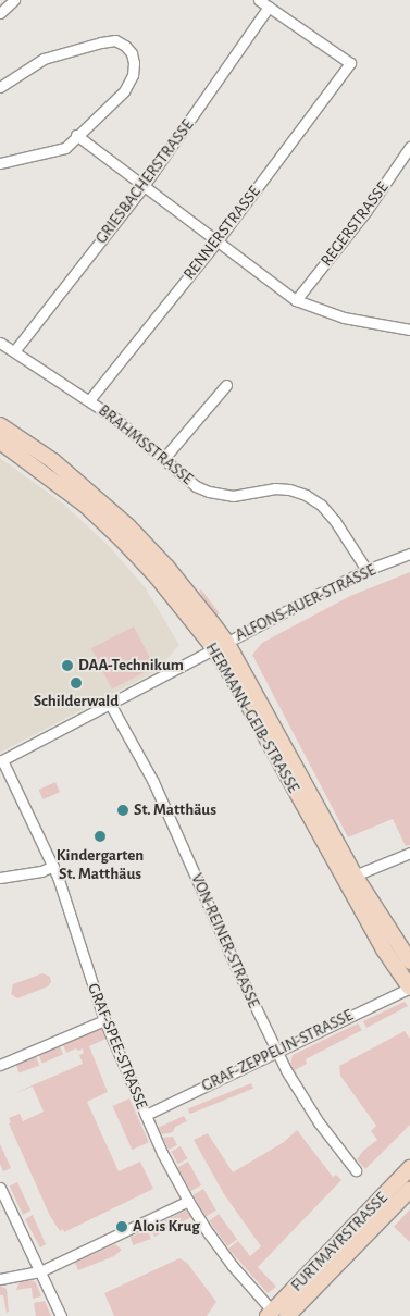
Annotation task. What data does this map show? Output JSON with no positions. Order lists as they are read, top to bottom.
{
  "streets": {
    "street": [
      "GRIESBACHERSTRASSE",
      "REGERSTRASSE",
      "RENNERSTRASSE",
      "BRAHMSSTRASSE",
      "ALFONS-AUER-STRASSE",
      "HERMANN-GEIB-STRASSE",
      "VON-REINER-STRASSE",
      "GRAF-SPEE-STRASSE",
      "GRAF-ZEPPELIN-STRASSE",
      "FURTMAYRSTRASSE"
    ]
  },
  "crossings": [
    ["GRIESBACHERSTRASSE", "RENNERSTRASSE"],
    ["GRIESBACHERSTRASSE", "BRAHMSSTRASSE"],
    ["RENNERSTRASSE", "BRAHMSSTRASSE"],
    ["BRAHMSSTRASSE", "ALFONS-AUER-STRASSE"],
    ["ALFONS-AUER-STRASSE", "HERMANN-GEIB-STRASSE"],
    ["ALFONS-AUER-STRASSE", "VON-REINER-STRASSE"],
    ["ALFONS-AUER-STRASSE", "GRAF-SPEE-STRASSE"],
    ["HERMANN-GEIB-STRASSE", "GRAF-ZEPPELIN-STRASSE"],
    ["VON-REINER-STRASSE", "GRAF-ZEPPELIN-STRASSE"],
    ["GRAF-SPEE-STRASSE", "GRAF-ZEPPELIN-STRASSE"],
    ["GRAF-SPEE-STRASSE", "FURTMAYRSTRASSE"]
  ],
  "places": [
    "DAA-Technikum",
    "Schilderwald",
    "St. Matthäus",
    "Kindergarten St. Matthäus",
    "Alois Krug"
  ]
}
